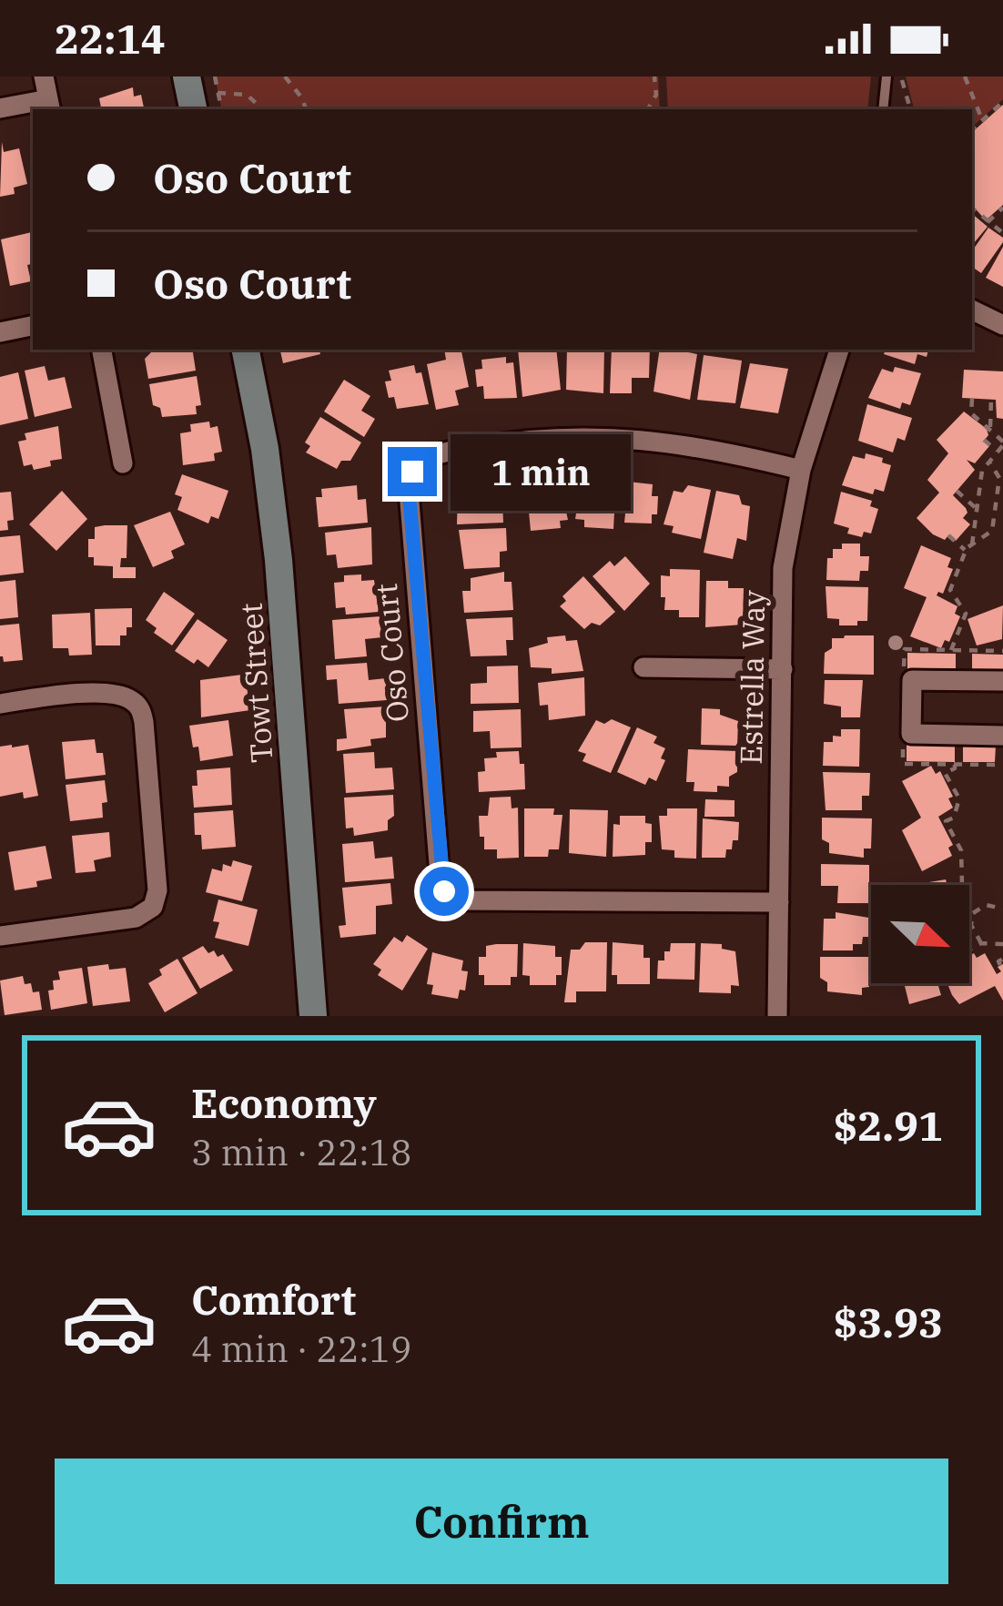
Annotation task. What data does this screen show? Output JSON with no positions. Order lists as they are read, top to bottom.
{
  "streets": {
    "street": ["Oso Court", "Estrella Way", "Towt Street"]
  },
  "crossings": [
    ["Oso Court", "Estrella Way"]
  ],
  "north": "bottom right",
  "page": {
    "status": "22:14",
    "banner": ["Oso Court", "Oso Court"],
    "bubble": "1 min",
    "list": [
      {
        "name": "Economy",
        "note": "3 min · 22:18",
        "value": "$2.91"
      },
      {
        "name": "Comfort",
        "note": "4 min · 22:19",
        "value": "$3.93"
      }
    ],
    "buttons": "Confirm"
  }
}
